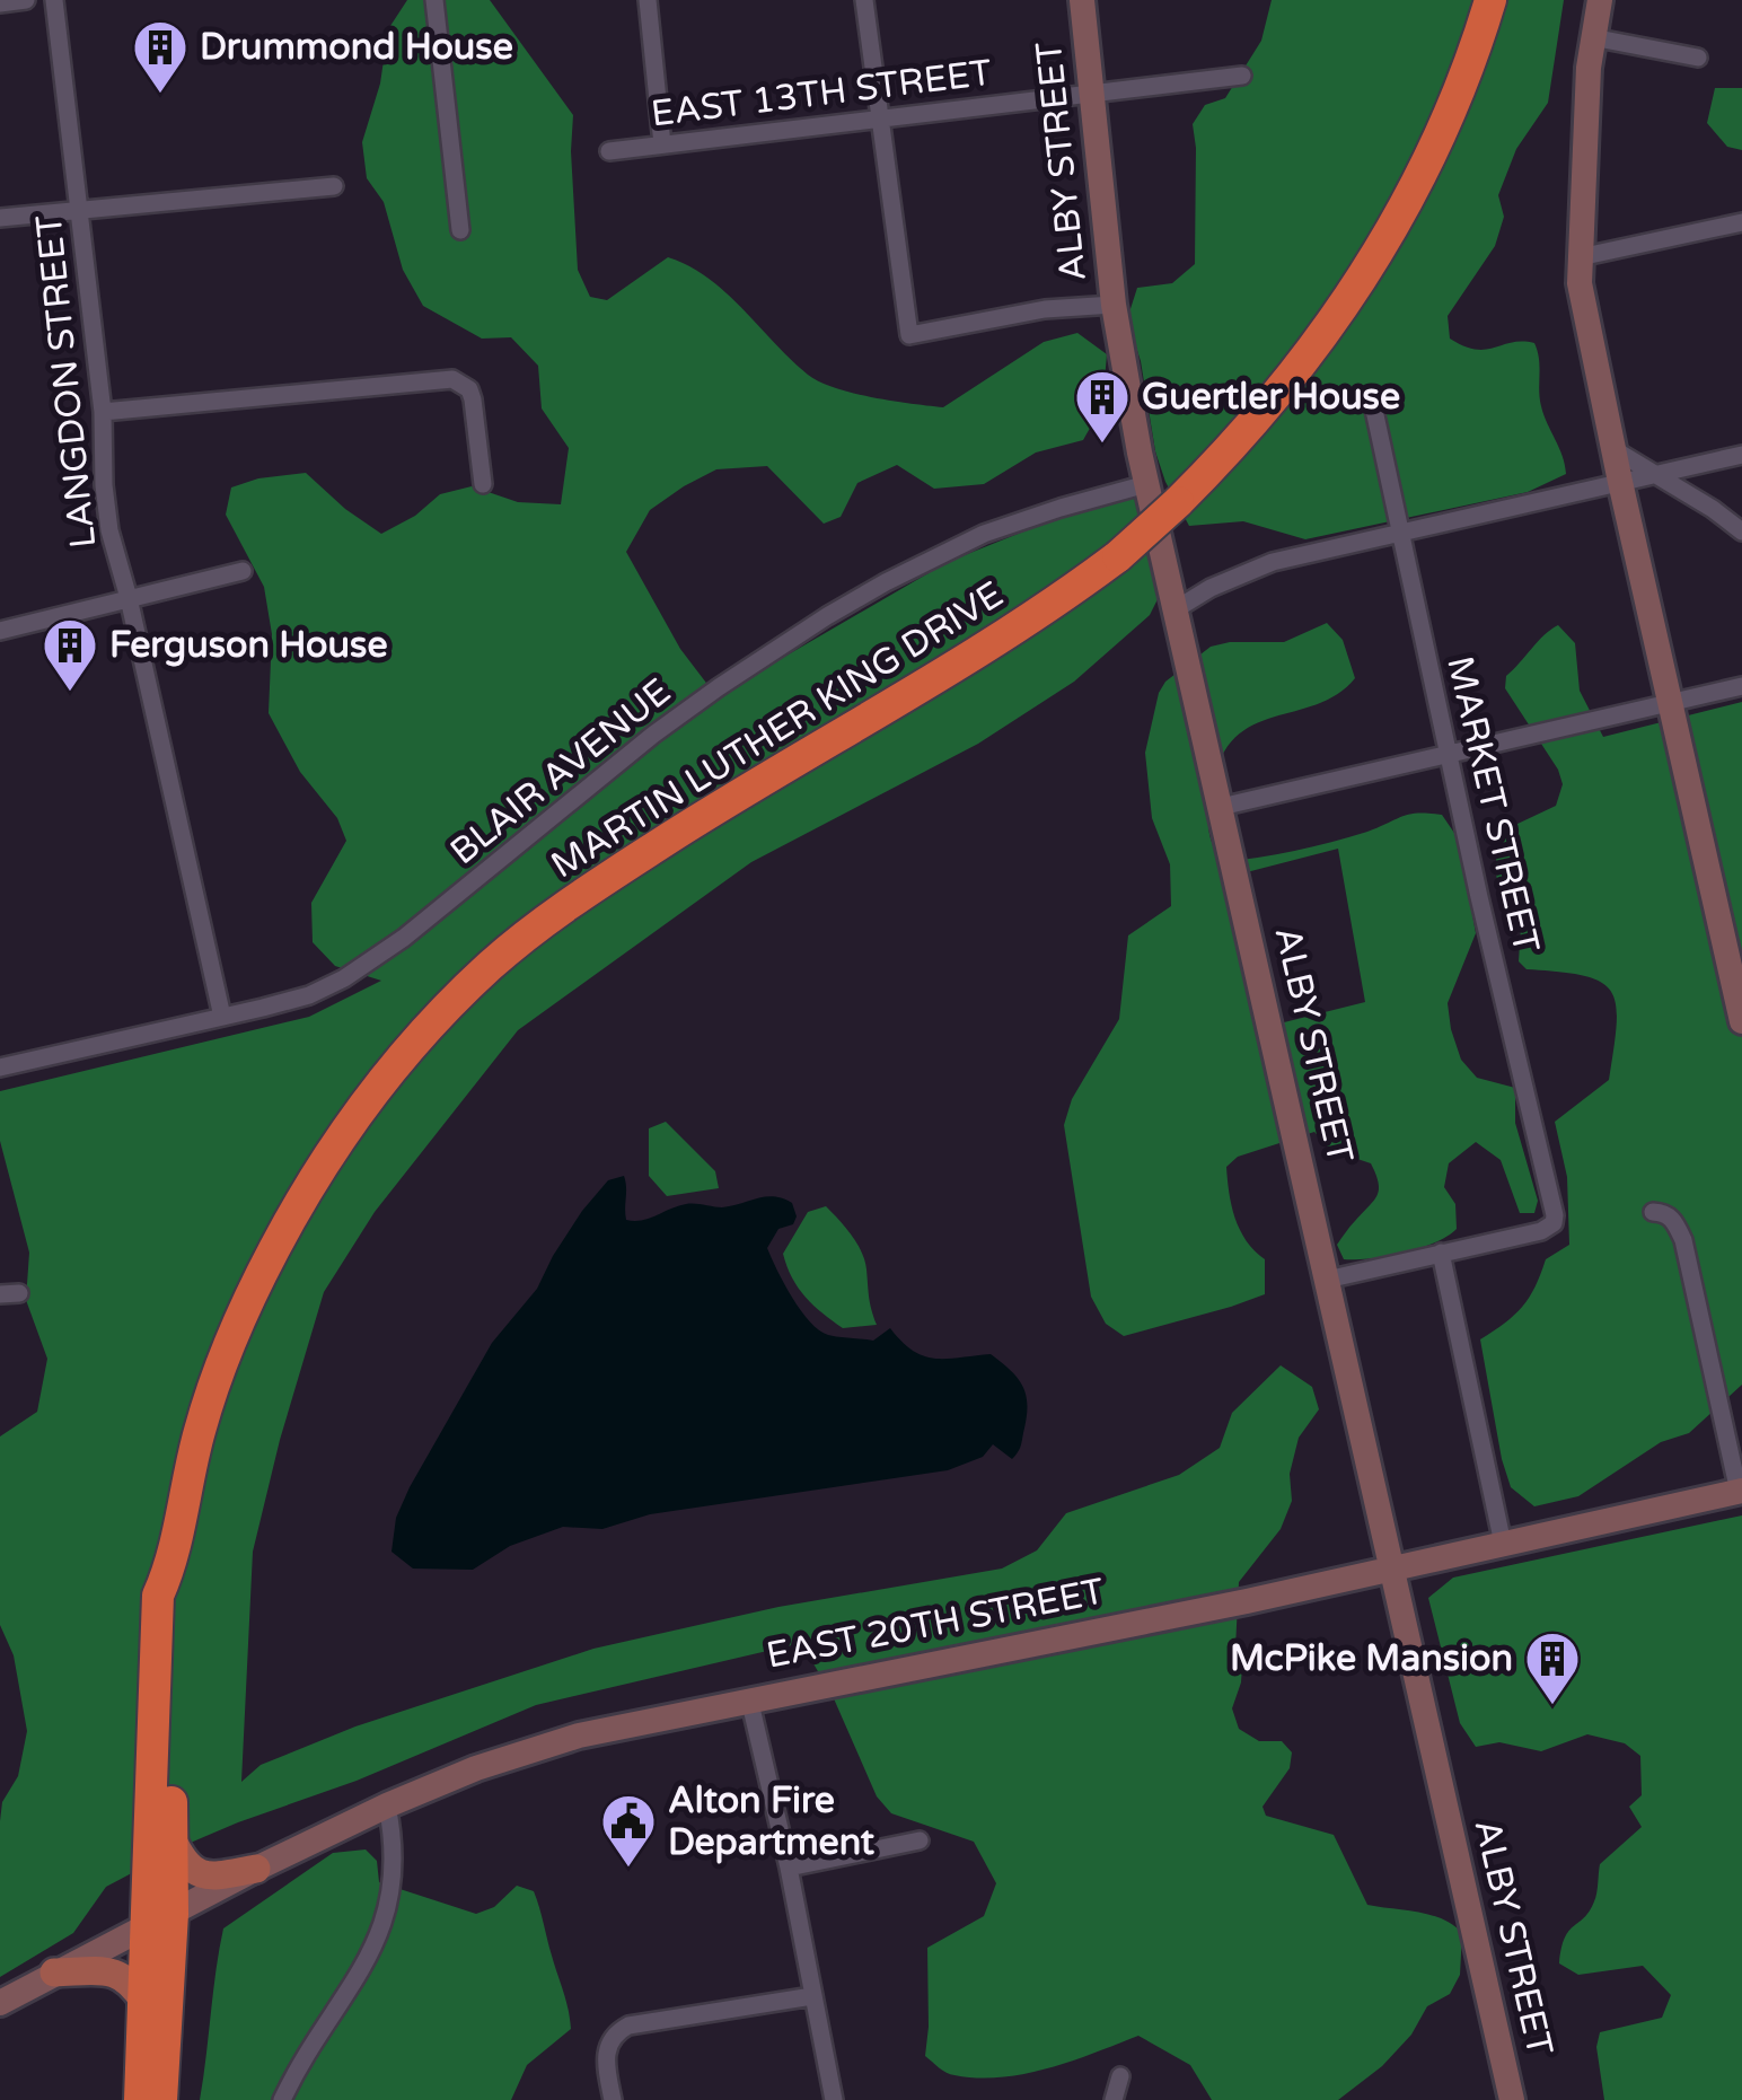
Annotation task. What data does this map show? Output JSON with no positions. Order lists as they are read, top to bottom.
{
  "streets": {
    "highway": ["MARTIN LUTHER KING DRIVE"],
    "street": [
      "EAST 13TH STREET",
      "ALBY STREET",
      "LANGDON STREET",
      "BLAIR AVENUE",
      "MARKET STREET",
      "EAST 20TH STREET"
    ]
  },
  "crossings": [
    ["EAST 13TH STREET", "ALBY STREET"],
    ["ALBY STREET", "BLAIR AVENUE"],
    ["ALBY STREET", "EAST 20TH STREET"],
    ["LANGDON STREET", "BLAIR AVENUE"]
  ],
  "places": {
    "building": [
      "Drummond House",
      "Guertler House",
      "Ferguson House",
      "McPike Mansion"
    ],
    "public building": ["Alton Fire Department"]
  }
}
